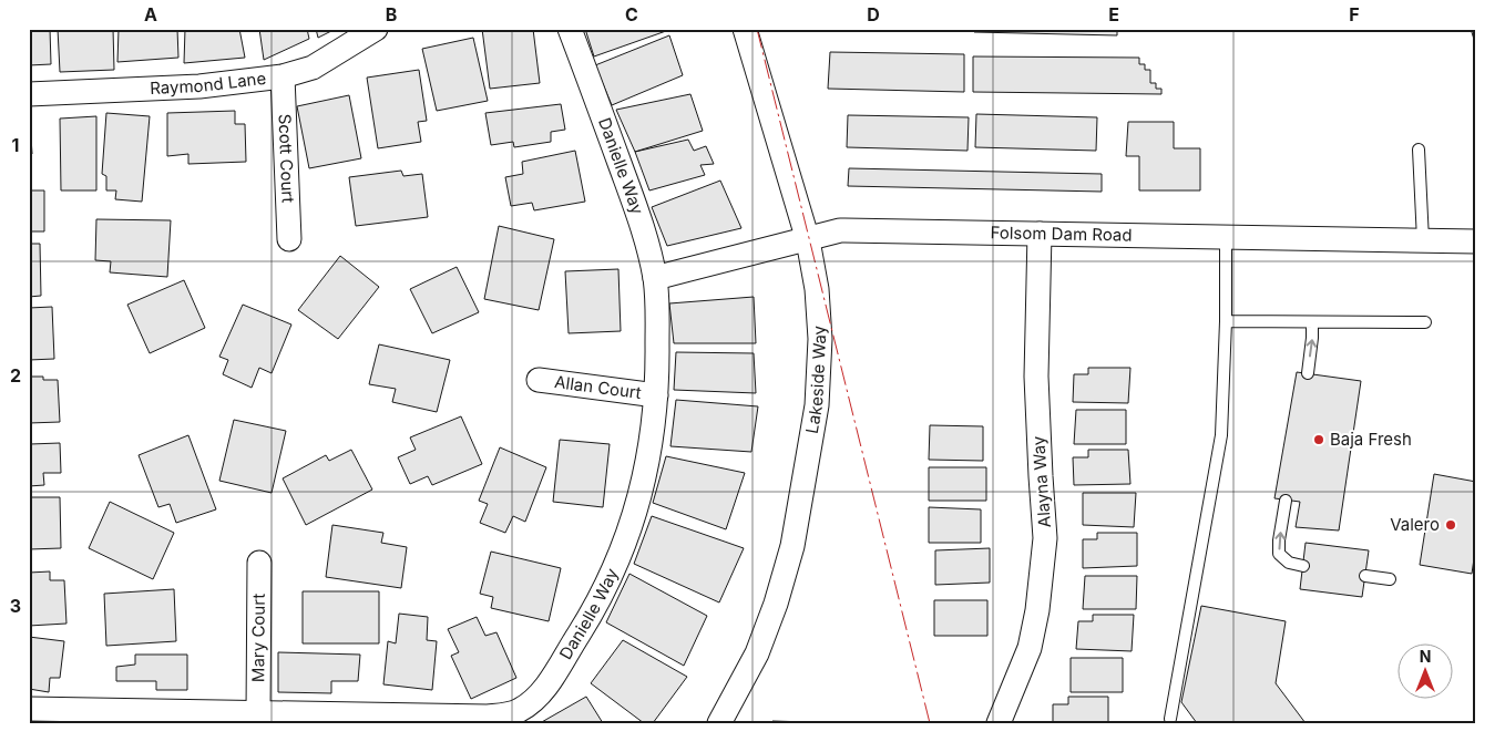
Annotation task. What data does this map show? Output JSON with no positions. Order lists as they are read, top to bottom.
{
  "streets": {
    "street": [
      "Raymond Lane",
      "Scott Court",
      "Danielle Way",
      "Folsom Dam Road",
      "Lakeside Way",
      "Allan Court",
      "Alayna Way",
      "Mary Court"
    ]
  },
  "crossings": [
    ["Raymond Lane", "Scott Court"],
    ["Danielle Way", "Folsom Dam Road"],
    ["Danielle Way", "Allan Court"],
    ["Danielle Way", "Mary Court"],
    ["Folsom Dam Road", "Lakeside Way"],
    ["Folsom Dam Road", "Alayna Way"]
  ],
  "places": ["Baja Fresh", "Valero"],
  "north": "top",
  "grid": {
    "columns": [
      "A",
      "B",
      "C",
      "D",
      "E",
      "F"
    ],
    "rows": ["1", "2", "3"]
  }
}
